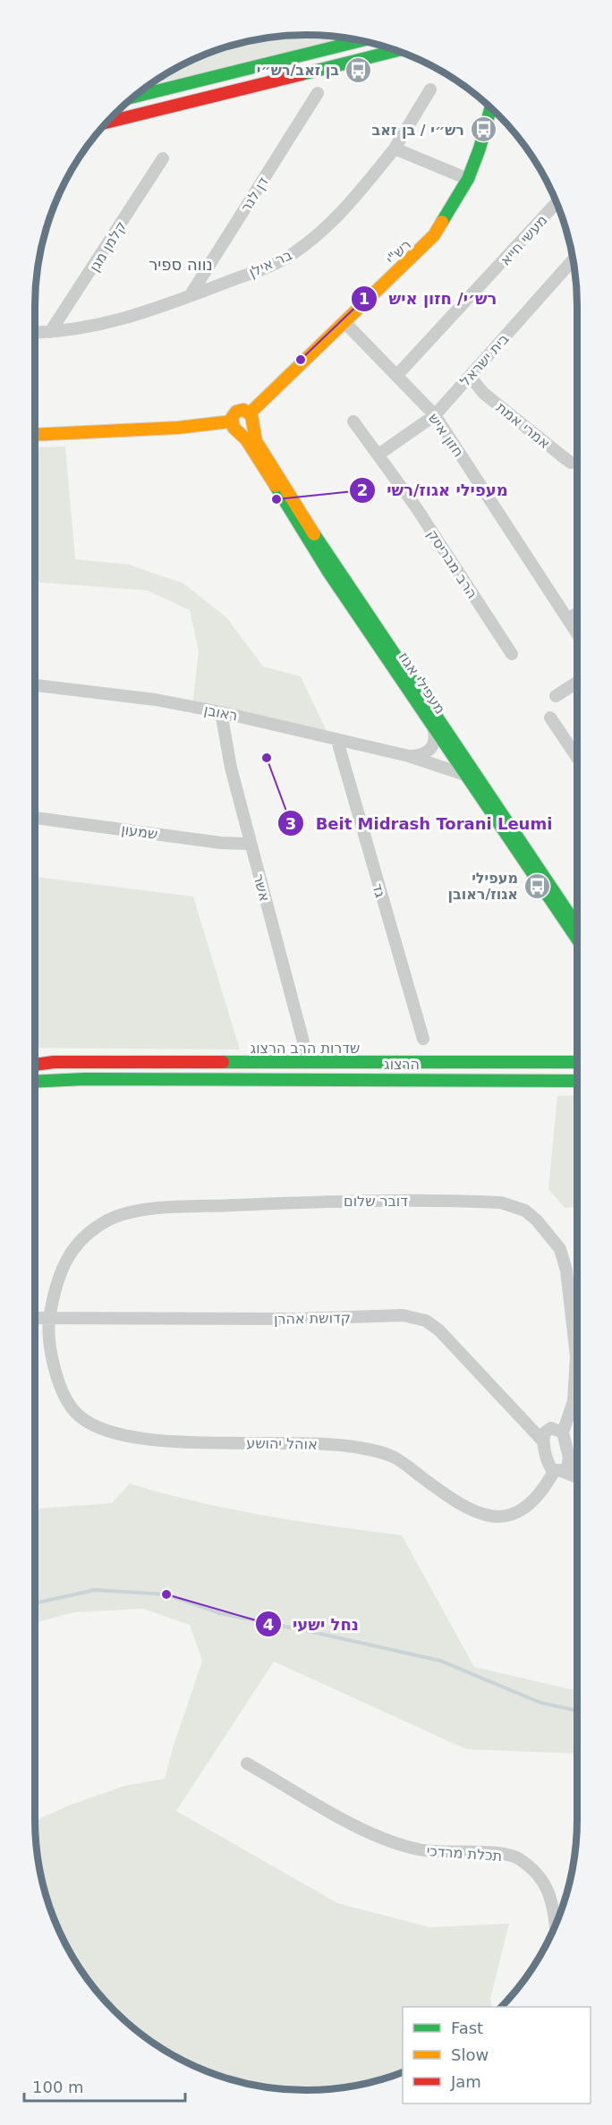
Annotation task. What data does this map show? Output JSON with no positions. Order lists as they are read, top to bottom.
{
  "streets": {
    "street": [
      "דן לנר",
      "מעשי חייא",
      "קלמן מגן",
      "רש\"י",
      "בר אילן",
      "בית ישראל",
      "אמרי אמת",
      "חזון איש",
      "הרב מבריסק",
      "מעפילי אגוז",
      "ראובן",
      "שמעון",
      "אשר",
      "גד",
      "שדרות הרב הרצוג",
      "הרצוג",
      "דובר שלום",
      "קדושת אהרן",
      "אוהל יהושע",
      "תכלת מרדכי"
    ]
  },
  "crossings": [
    ["דן לנר", "בר אילן"],
    ["מעשי חייא", "חזון איש"],
    ["קלמן מגן", "בר אילן"],
    ["רש\"י", "חזון איש"],
    ["רש\"י", "מעפילי אגוז"],
    ["בית ישראל", "אמרי אמת"],
    ["בית ישראל", "חזון איש"],
    ["בית ישראל", "הרב מבריסק"],
    ["מעפילי אגוז", "ראובן"],
    ["ראובן", "אשר"],
    ["ראובן", "גד"],
    ["שמעון", "אשר"],
    ["אשר", "שדרות הרב הרצוג"],
    ["דובר שלום", "קדושת אהרן"],
    ["דובר שלום", "אוהל יהושע"],
    ["קדושת אהרן", "אוהל יהושע"]
  ],
  "districts": ["נווה ספיר"],
  "places": {
    "bus stop": ["בן זאב/רש״י", "רש״י / בן זאב", "מעפילי אגוז/ראובן"],
    "other": [
      "רש׳י/ חזון איש",
      "מעפילי אגוז/רשי",
      "Beit Midrash Torani Leumi",
      "נחל ישעי"
    ]
  },
  "legend": ["Fast", "Slow", "Jam"],
  "scale_bar": "100 m"
}
